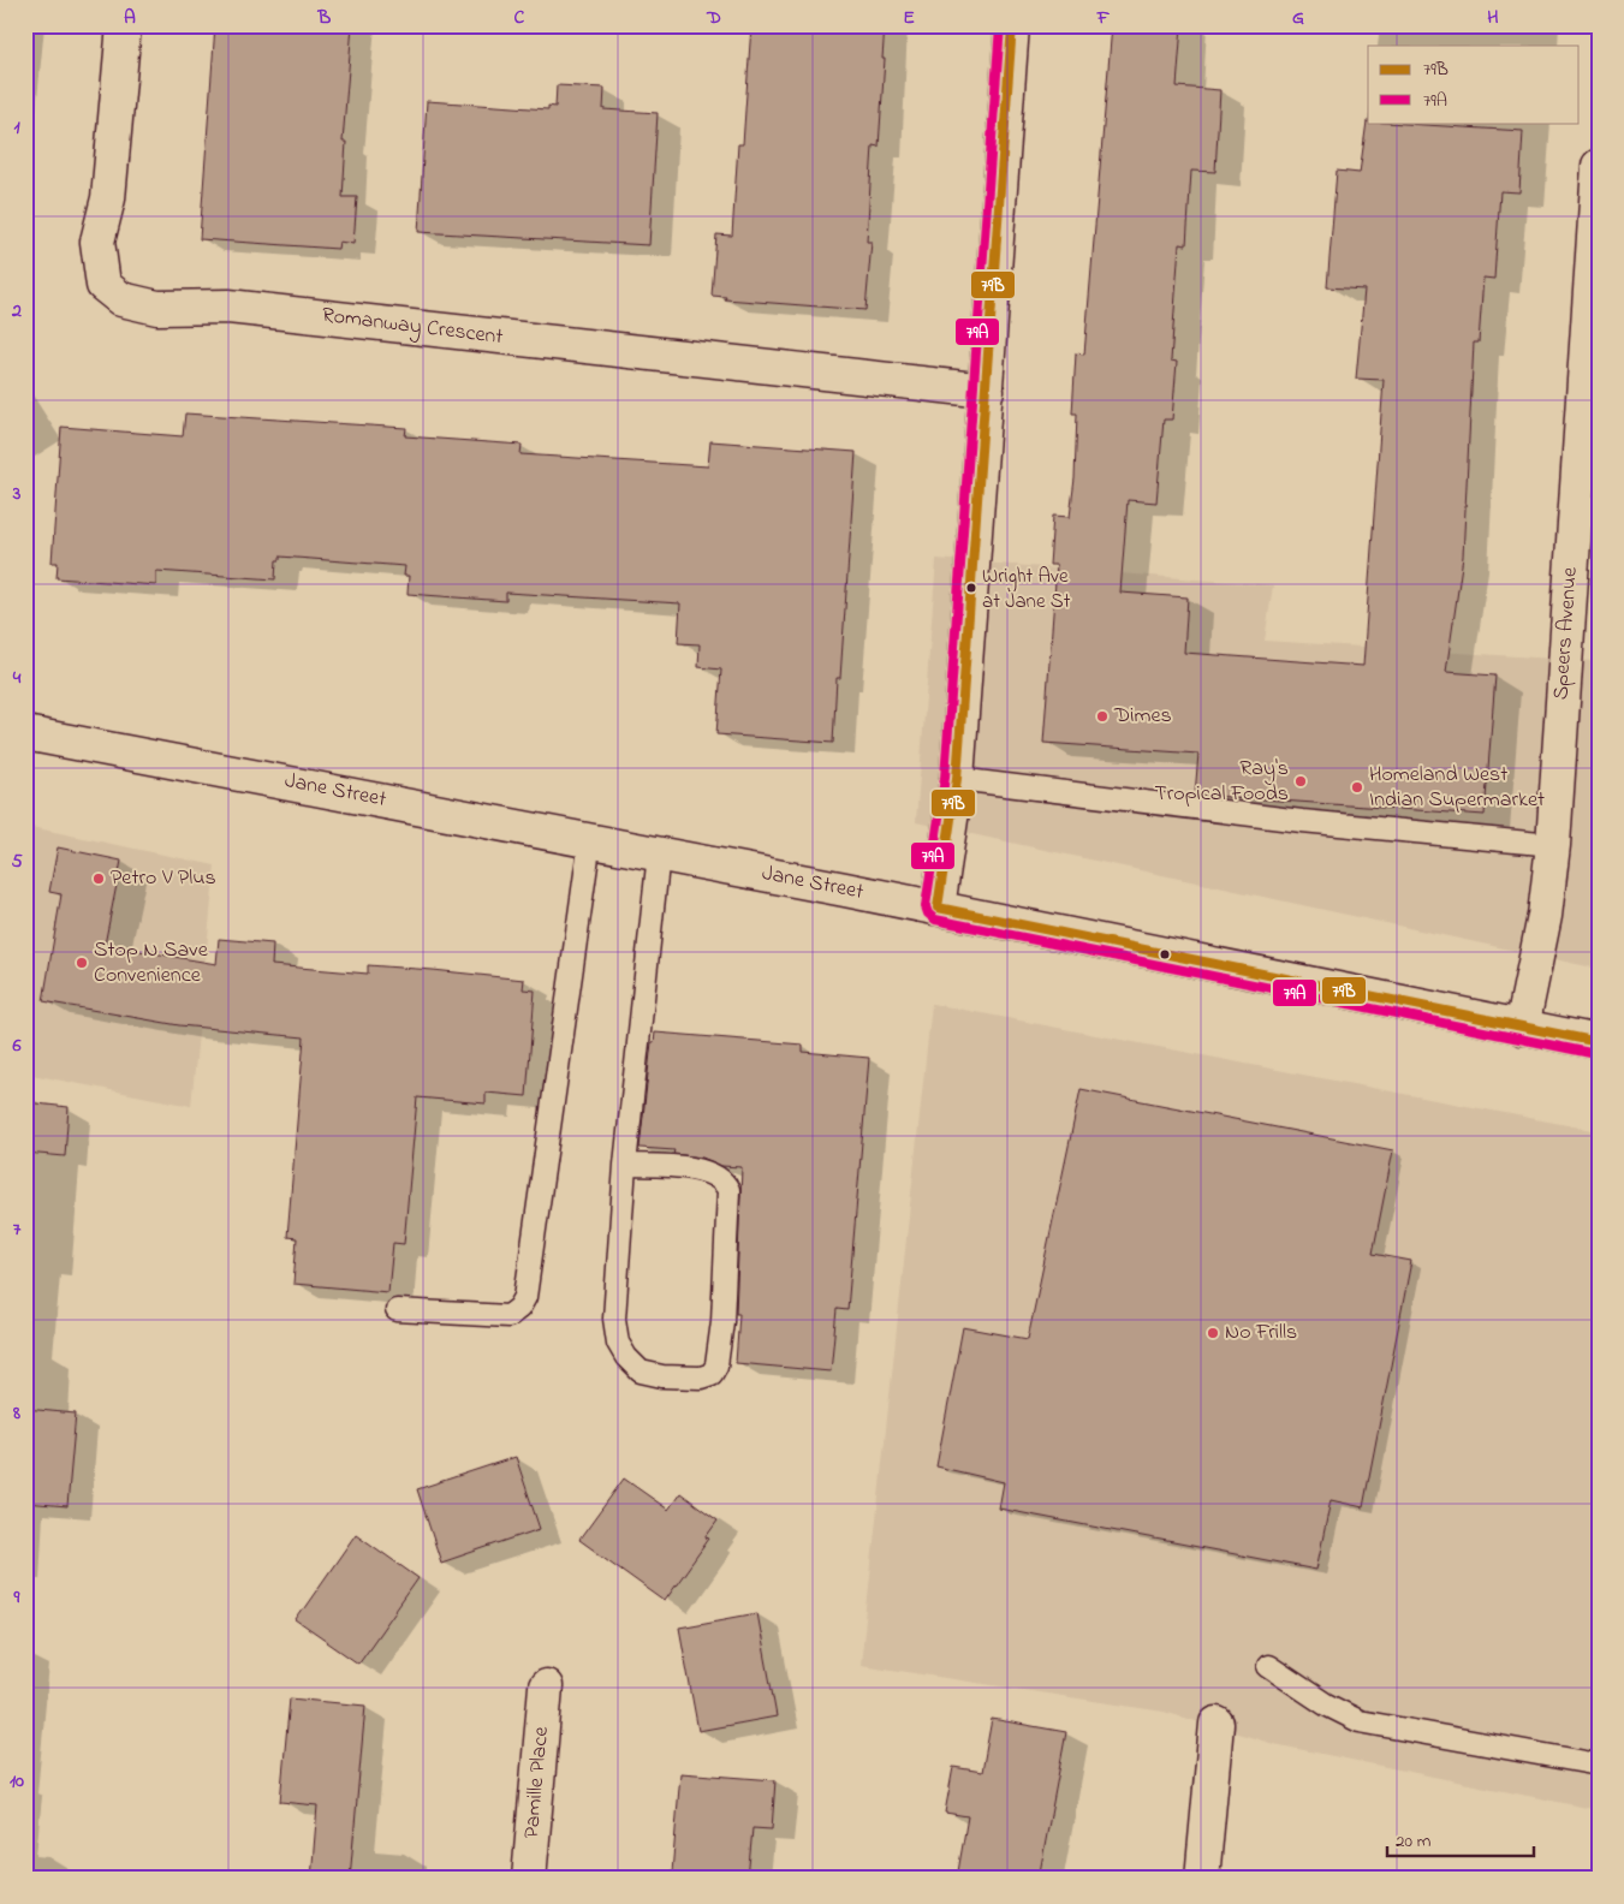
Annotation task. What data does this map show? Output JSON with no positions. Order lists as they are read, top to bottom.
{
  "streets": {
    "street": [
      "Romanway Crescent",
      "Speers Avenue",
      "Jane Street",
      "Pamille Place"
    ]
  },
  "crossings": [
    ["Speers Avenue", "Jane Street"]
  ],
  "places": [
    "Wright Ave at Jane St",
    "Dimes",
    "Ray's Tropical Foods",
    "Homeland West Indian Supermarket",
    "Petro V Plus",
    "Stop N Save Convenience",
    "No Frills"
  ],
  "lines": ["transit line 79B", "transit line 79A"],
  "legend": ["79B", "79A"],
  "scale_bar": "20 m",
  "grid": {
    "columns": [
      "A",
      "B",
      "C",
      "D",
      "E",
      "F",
      "G",
      "H"
    ],
    "rows": [
      "1",
      "2",
      "3",
      "4",
      "5",
      "6",
      "7",
      "8",
      "9",
      "10"
    ]
  }
}
